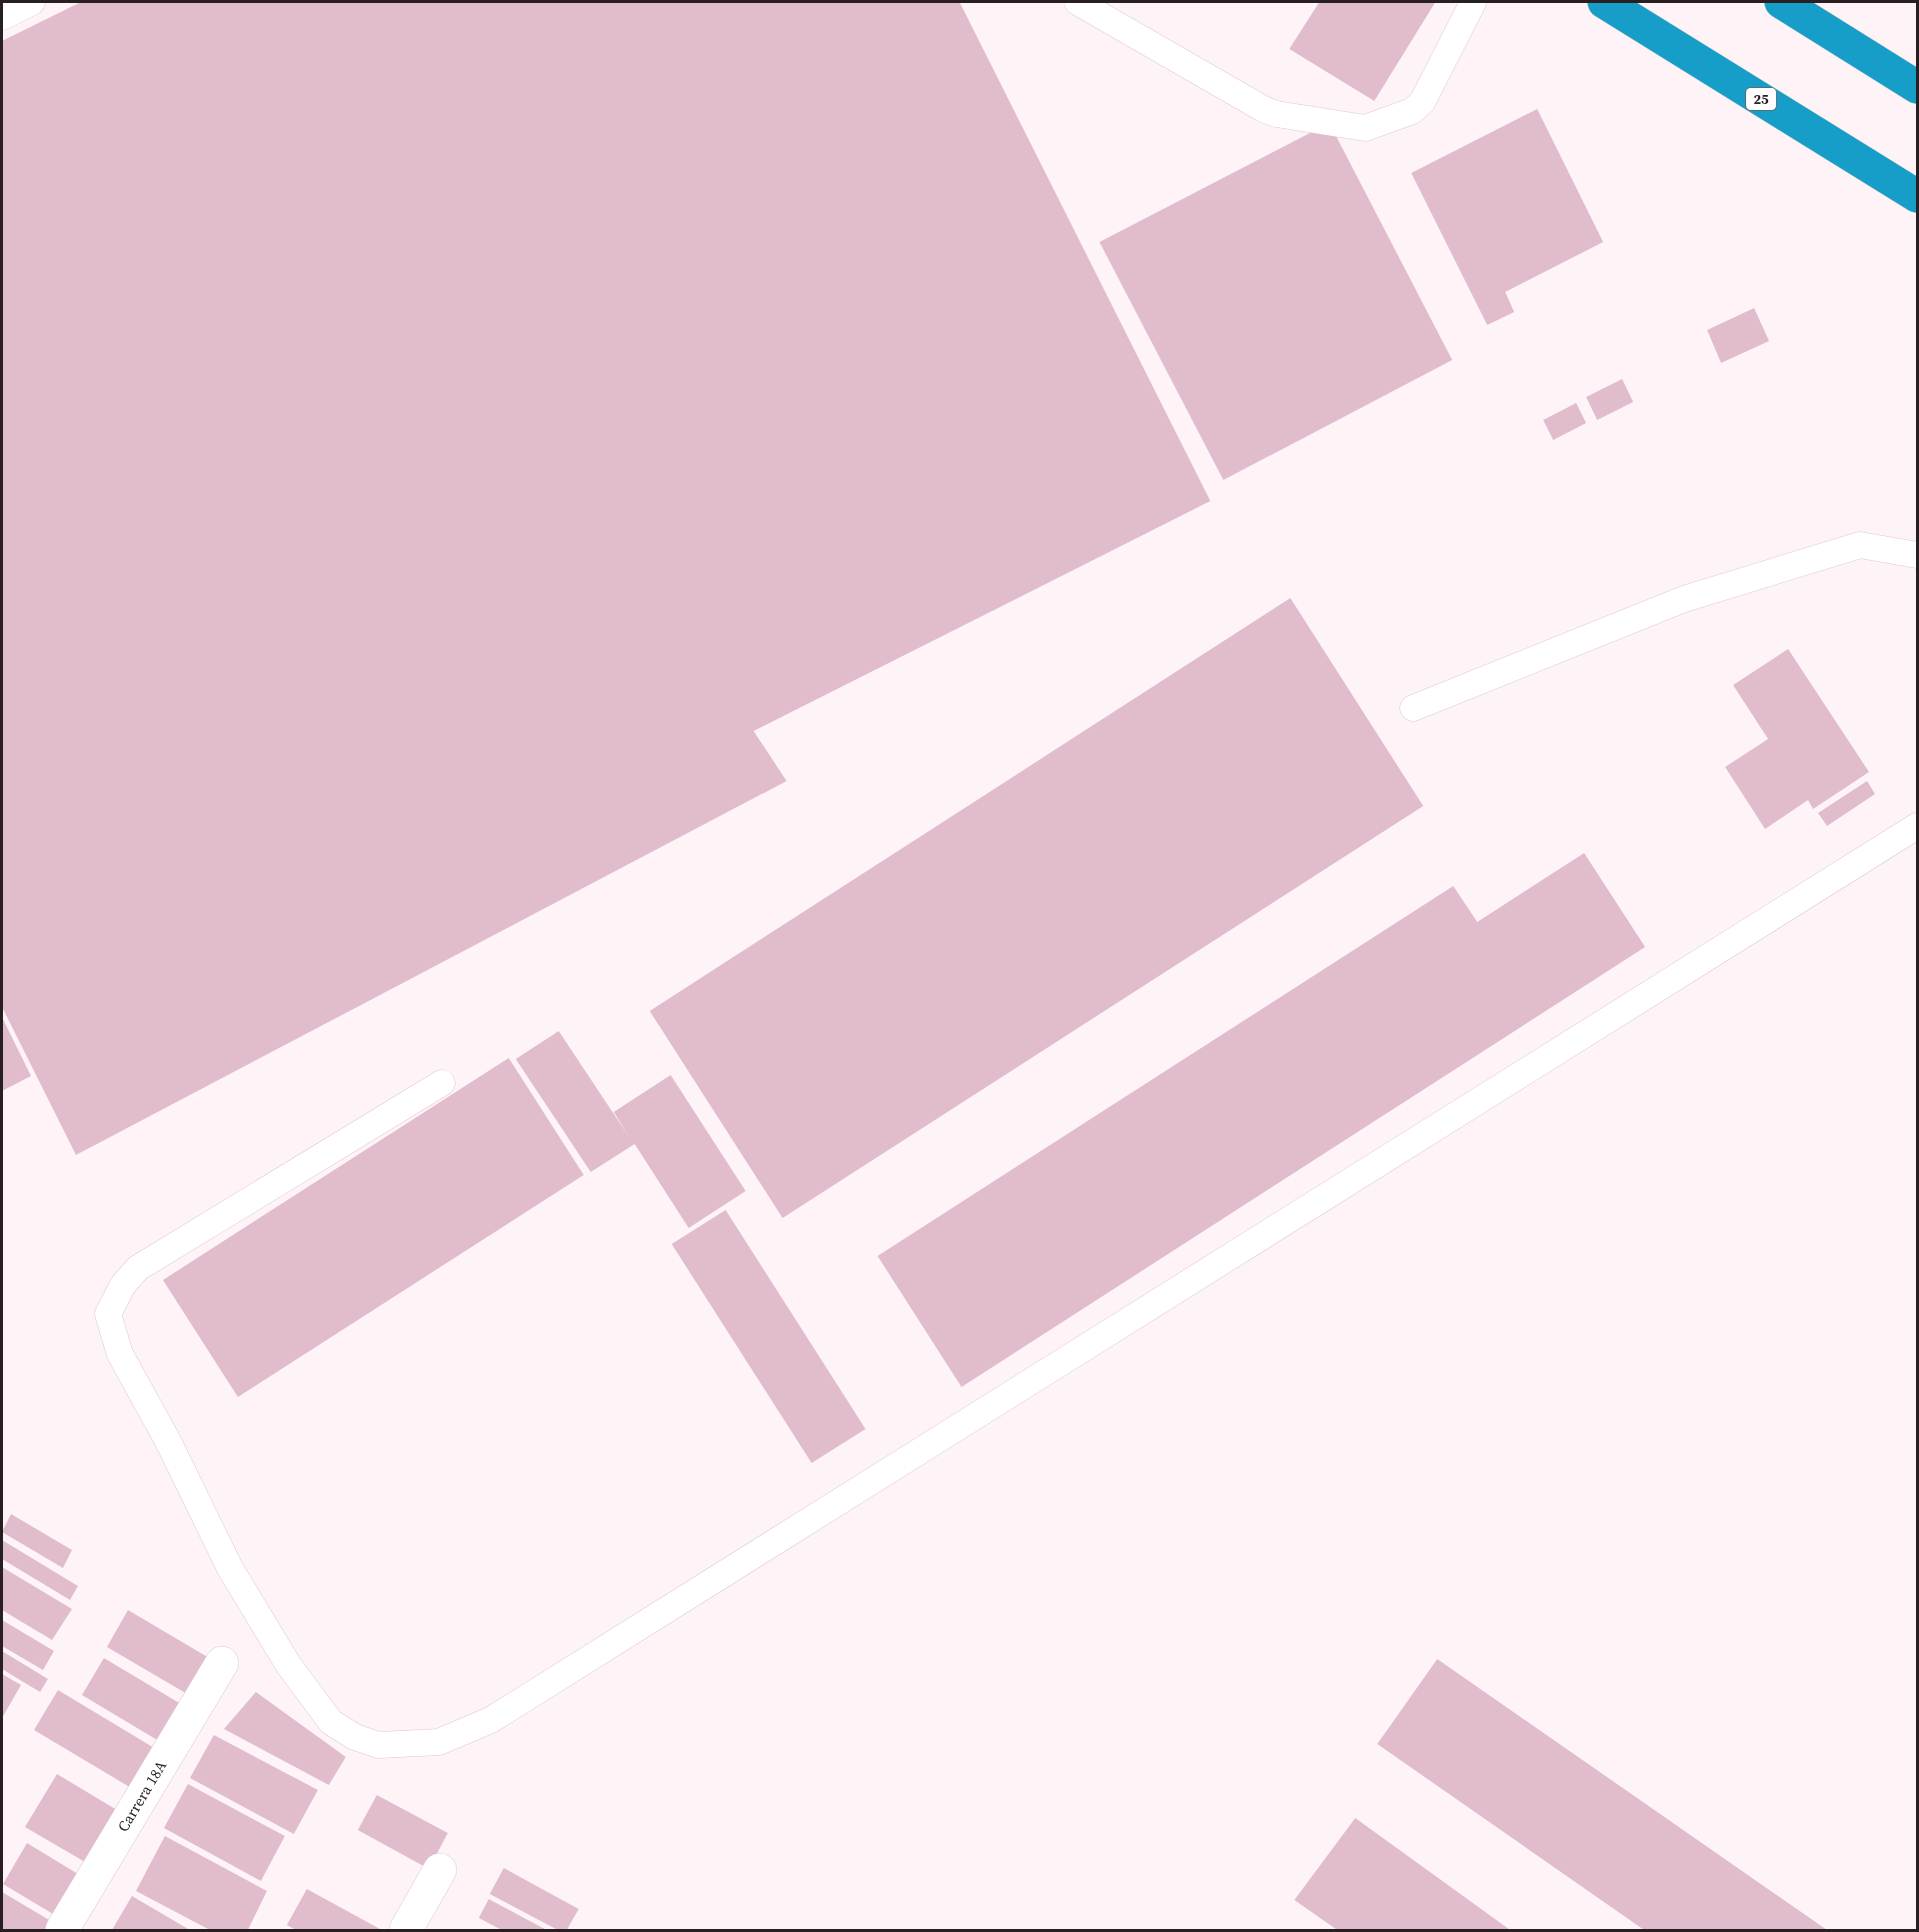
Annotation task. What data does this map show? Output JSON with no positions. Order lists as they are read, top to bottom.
{
  "streets": {
    "highway": ["25"],
    "street": ["Carrera 18A"]
  }
}
